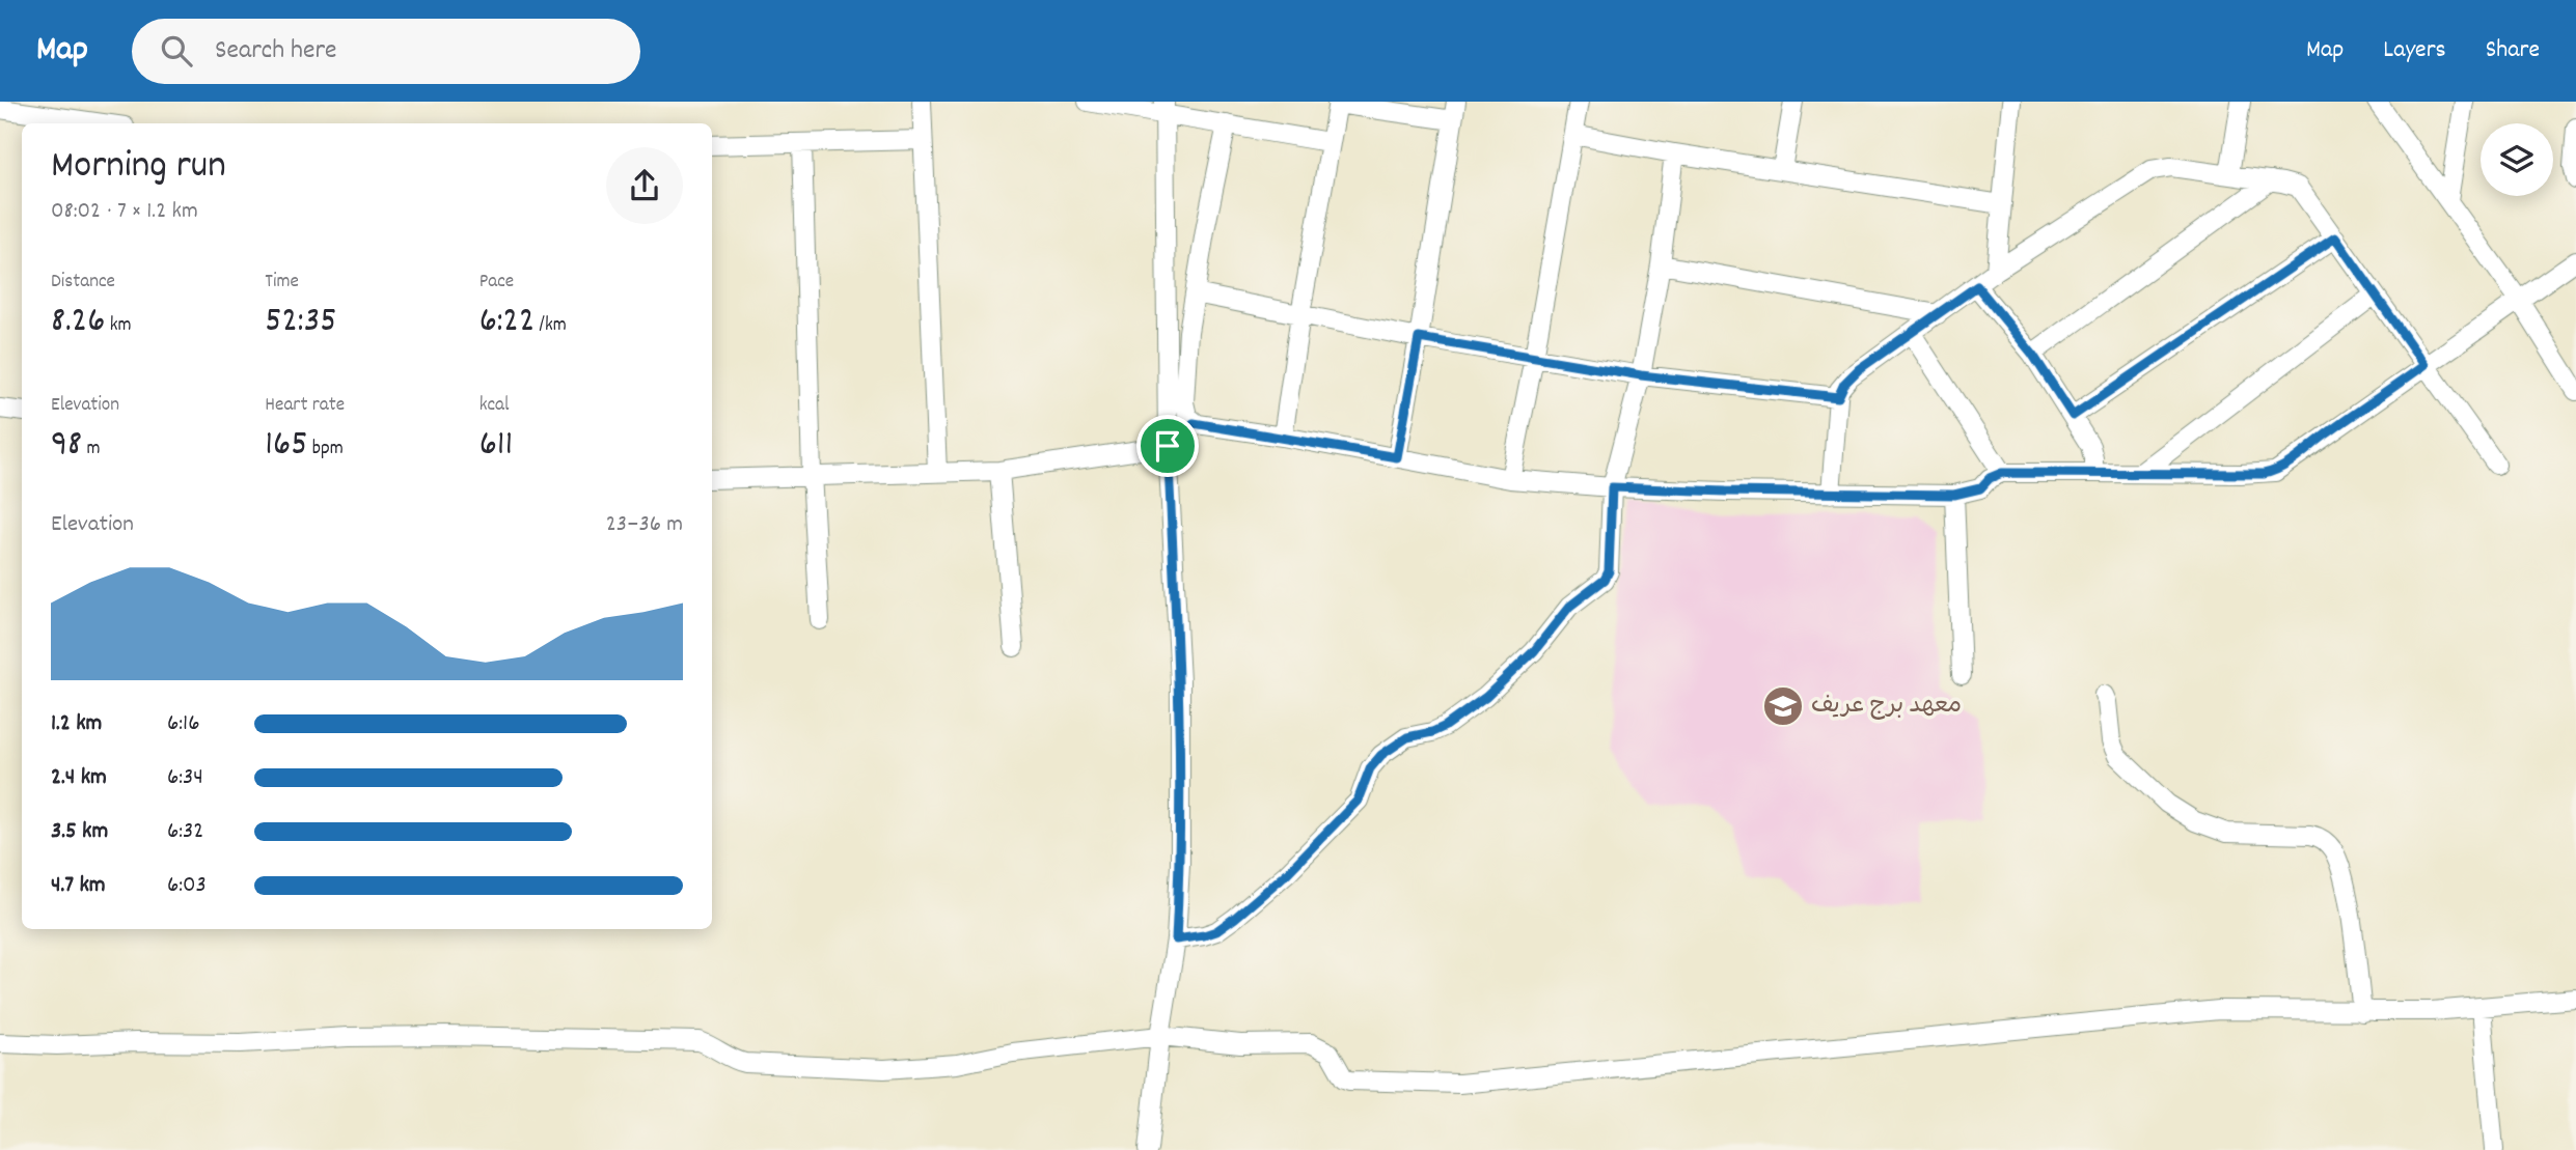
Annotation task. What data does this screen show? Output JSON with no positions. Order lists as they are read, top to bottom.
{
  "places": {
    "school or university": ["معهد برج عريف"]
  },
  "page": {
    "header": "Map",
    "search": "Search here",
    "nav": ["Map", "Layers", "Share"],
    "heading": ["Morning run", "08:02 · 7 × 1.2 km"],
    "stats": [
      ["Distance", "8.26 km"],
      ["Time", "52:35"],
      ["Pace", "6:22 /km"],
      ["Elevation", "98 m"],
      ["Heart rate", "165 bpm"],
      ["kcal", "611"]
    ],
    "chart": ["Elevation", "23–36 m"],
    "list": [
      {
        "name": "1.2 km",
        "note": "6:16"
      },
      {
        "name": "2.4 km",
        "note": "6:34"
      },
      {
        "name": "3.5 km",
        "note": "6:32"
      },
      {
        "name": "4.7 km",
        "note": "6:03"
      }
    ]
  }
}
